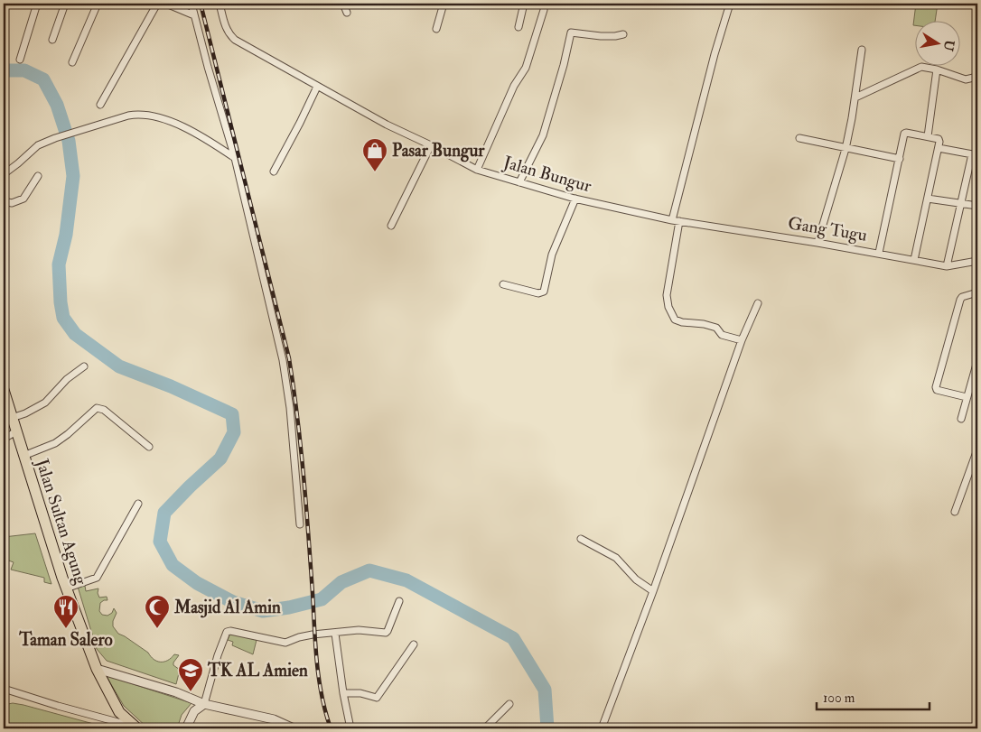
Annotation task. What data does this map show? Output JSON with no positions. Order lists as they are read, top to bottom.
{
  "streets": {
    "highway": ["Jalan Sultan Agung"],
    "street": ["Jalan Bungur", "Gang Tugu"]
  },
  "crossings": [
    ["Jalan Bungur", "Gang Tugu"]
  ],
  "places": {
    "shop": ["Pasar Bungur"],
    "restaurant": ["Taman Salero"],
    "mosque": ["Masjid Al Amin"],
    "school or university": ["TK AL Amien"]
  },
  "scale_bar": "100 m",
  "north": "right"
}
